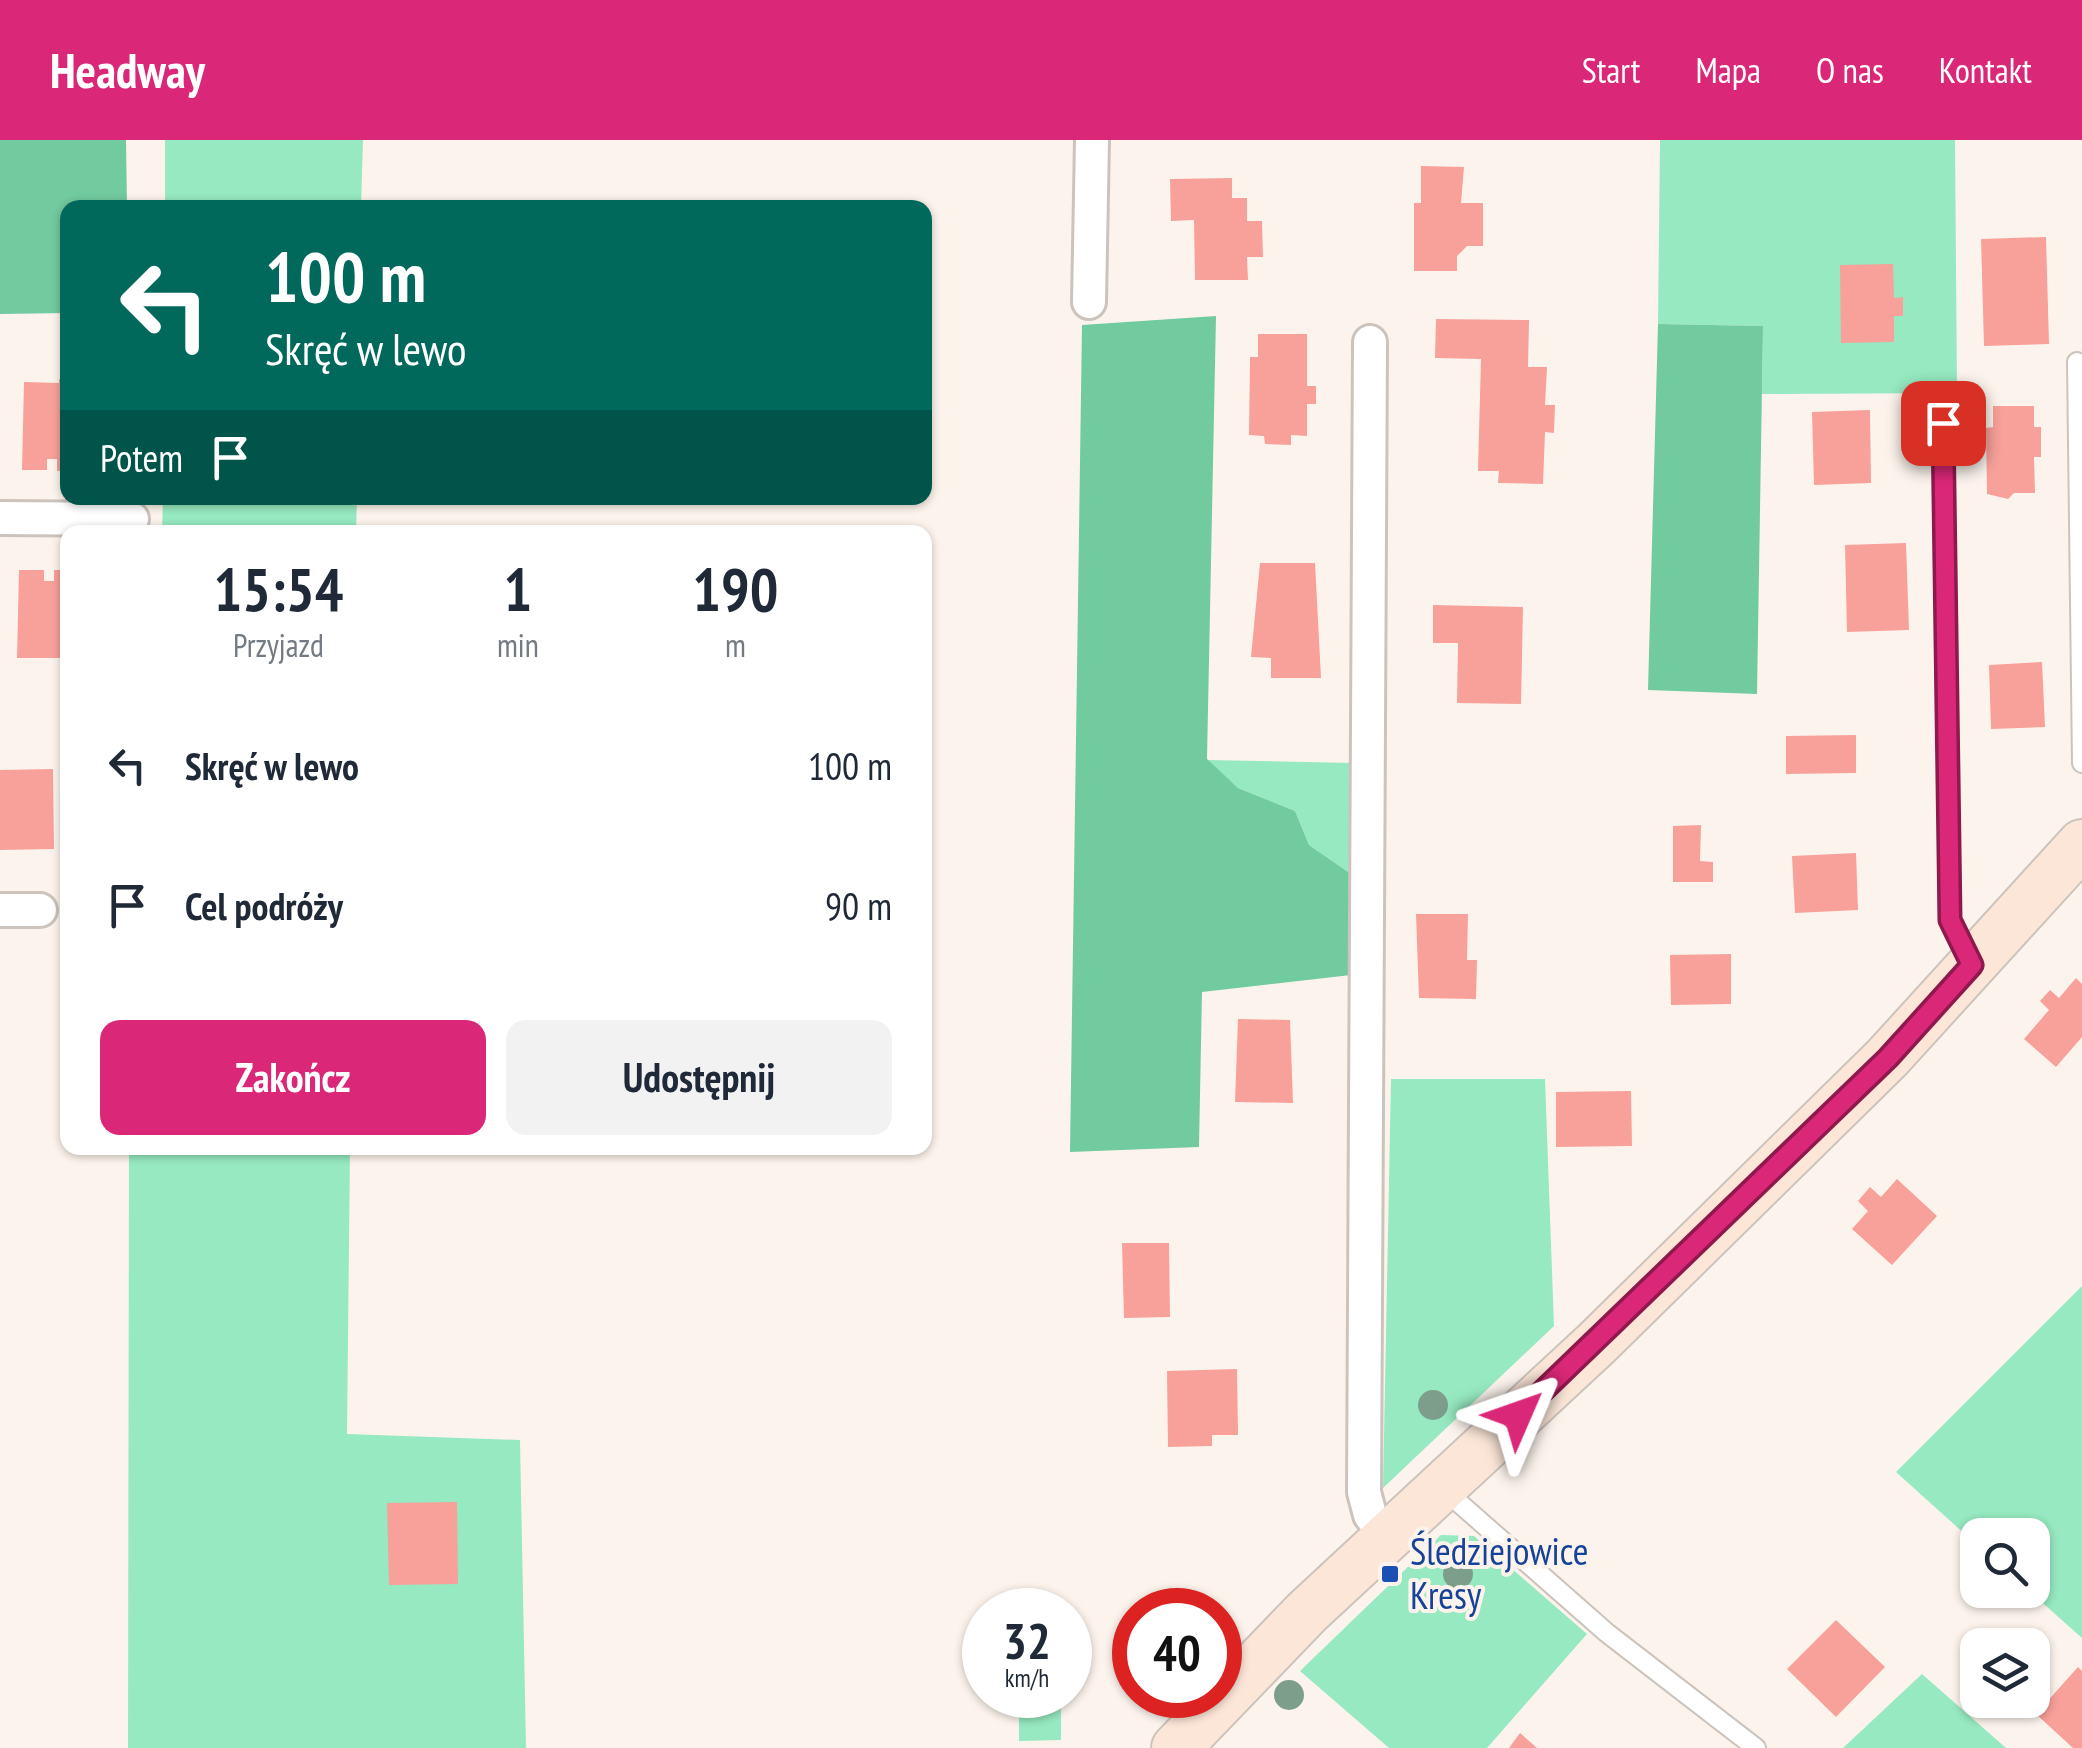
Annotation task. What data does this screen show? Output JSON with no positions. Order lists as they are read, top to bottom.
{
  "places": {
    "transit": ["Śledziejowice Kresy"]
  },
  "page": {
    "header": "Headway",
    "nav": [
      "Start",
      "Mapa",
      "O nas",
      "Kontakt"
    ],
    "turn": ["100 m", "Skręć w lewo"],
    "then": "Potem",
    "eta": [
      "15:54",
      "Przyjazd",
      "1",
      "min",
      "190",
      "m"
    ],
    "list": [
      {
        "name": "Skręć w lewo",
        "value": "100 m"
      },
      {
        "name": "Cel podróży",
        "value": "90 m"
      }
    ],
    "buttons": ["Zakończ", "Udostępnij"],
    "speed": "32 km/h",
    "limit": "40"
  }
}
